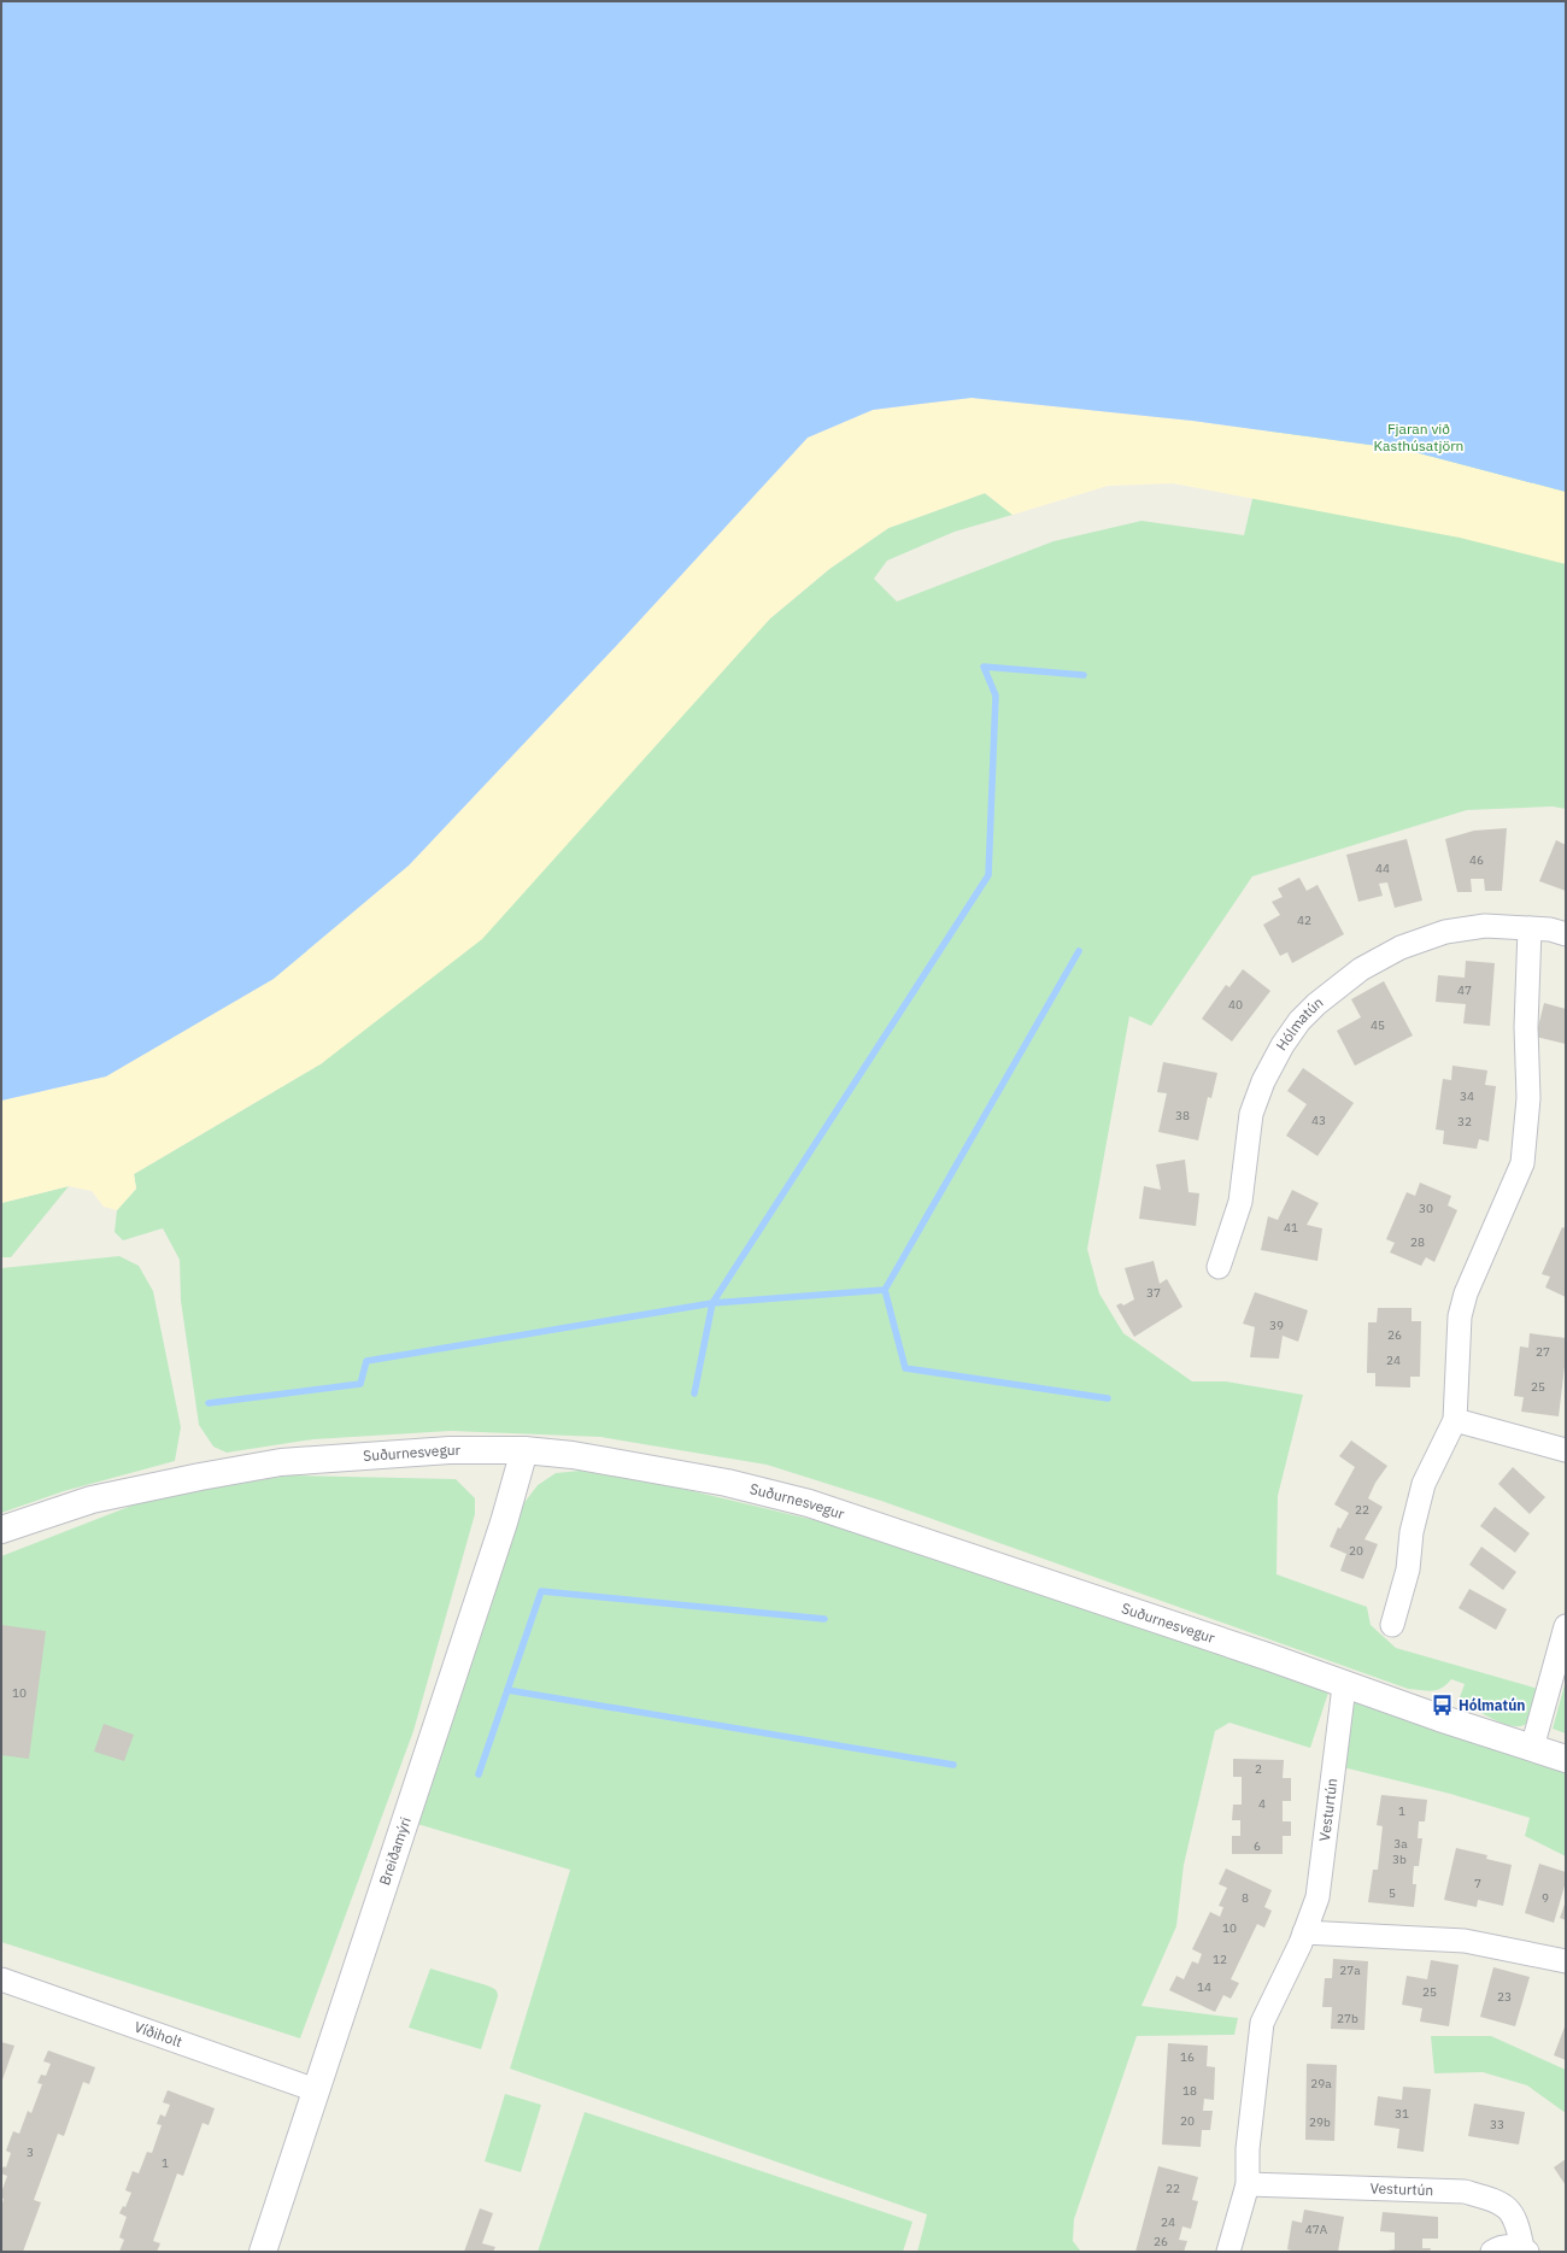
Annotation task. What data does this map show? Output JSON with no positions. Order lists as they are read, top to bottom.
{
  "streets": {
    "street": [
      "Hólmatún",
      "Suðurnesvegur",
      "Vesturtún",
      "Breiðamýri",
      "Víðiholt"
    ]
  },
  "crossings": [
    ["Suðurnesvegur", "Vesturtún"],
    ["Suðurnesvegur", "Breiðamýri"],
    ["Breiðamýri", "Víðiholt"]
  ],
  "parks": ["Fjaran við Kasthúsatjörn"],
  "places": {
    "bus stop": ["Hólmatún"]
  },
  "house_numbers": [
    "46",
    "44",
    "42",
    "47",
    "40",
    "45",
    "34",
    "38",
    "43",
    "32",
    "30",
    "41",
    "28",
    "37",
    "39",
    "26",
    "27",
    "24",
    "25",
    "22",
    "20",
    "10",
    "2",
    "4",
    "1",
    "3a",
    "6",
    "3b",
    "7",
    "5",
    "8",
    "9",
    "10",
    "12",
    "27a",
    "14",
    "25",
    "23",
    "27b",
    "16",
    "29a",
    "18",
    "31",
    "20",
    "29b",
    "33",
    "3",
    "1",
    "22",
    "24",
    "47A",
    "26"
  ]
}
